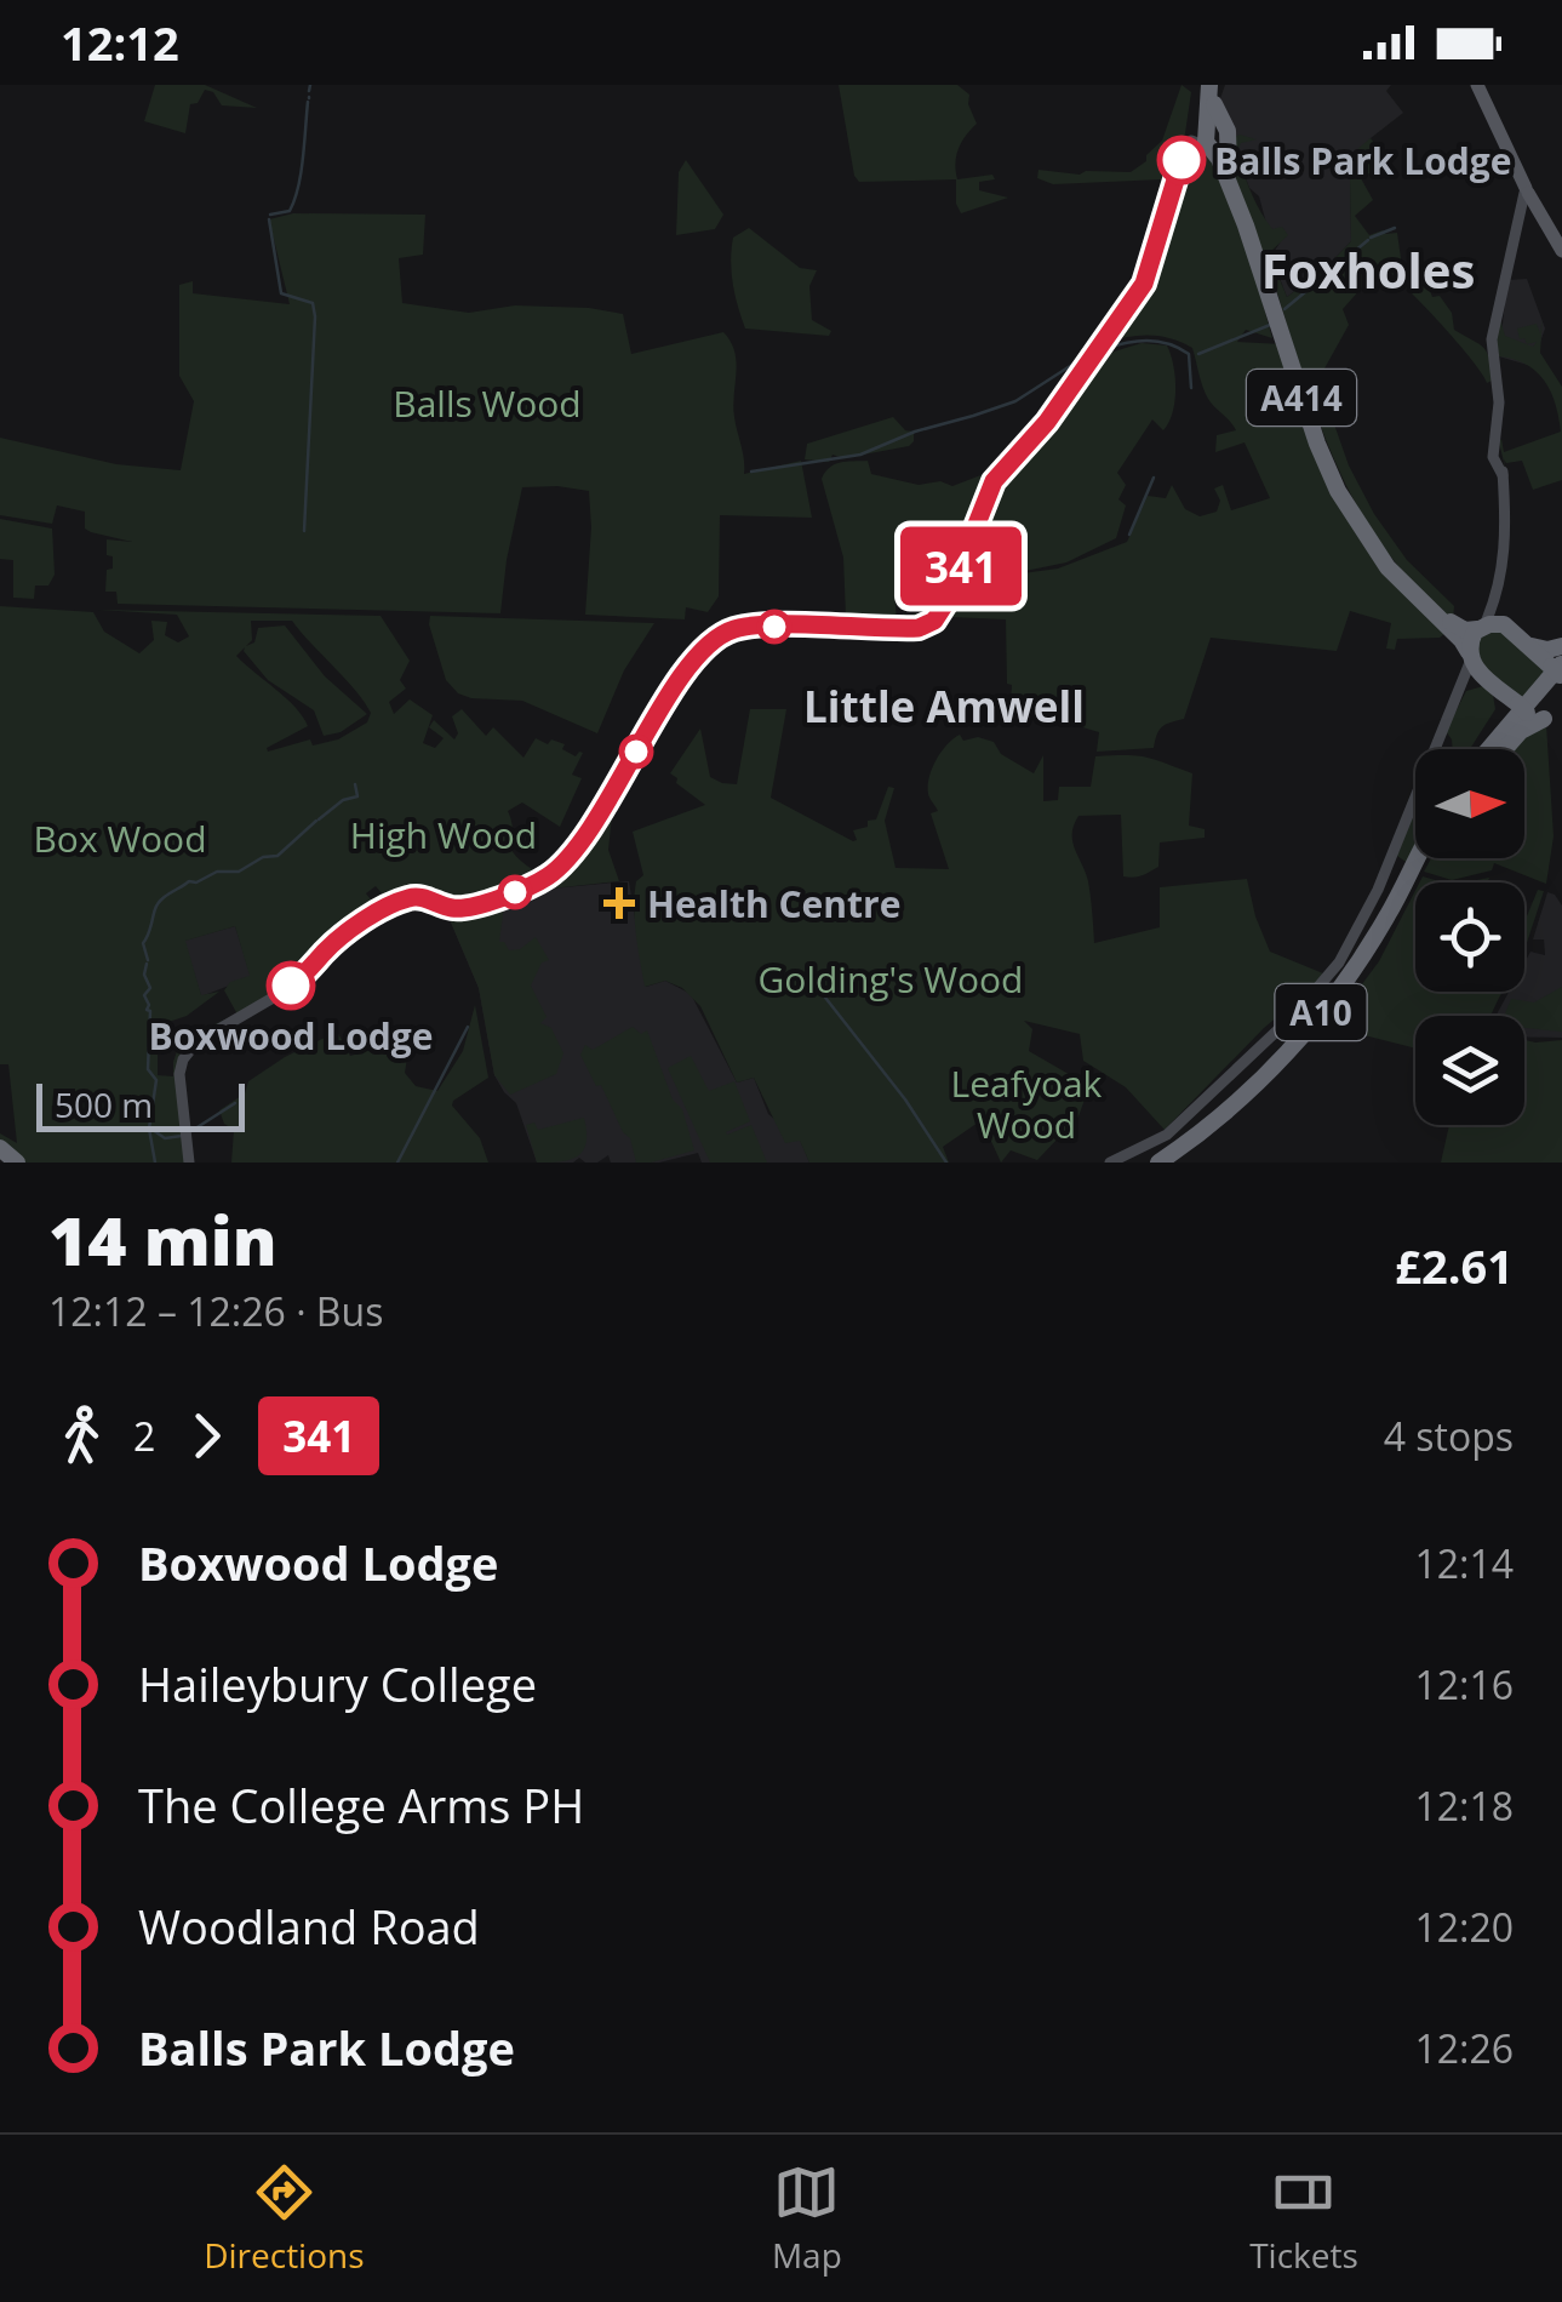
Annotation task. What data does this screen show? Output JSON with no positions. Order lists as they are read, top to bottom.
{
  "streets": {
    "highway": ["A414", "A10"]
  },
  "districts": ["Foxholes", "Little Amwell"],
  "parks": [
    "Balls Wood",
    "High Wood",
    "Box Wood",
    "Golding's Wood",
    "Leafyoak Wood"
  ],
  "places": {
    "other": ["Balls Park Lodge", "Boxwood Lodge"],
    "health": ["Health Centre"]
  },
  "lines": ["bus line 341"],
  "scale_bar": "500 m",
  "north": "right",
  "page": {
    "status": "12:12",
    "on_map": "341",
    "scale": "500 m",
    "heading": ["14 min", "12:12 – 12:26 · Bus", "£2.61"],
    "legs": ["2", "341", "4 stops"],
    "list": [
      {
        "name": "Boxwood Lodge",
        "value": "12:14"
      },
      {
        "name": "Haileybury College",
        "value": "12:16"
      },
      {
        "name": "The College Arms PH",
        "value": "12:18"
      },
      {
        "name": "Woodland Road",
        "value": "12:20"
      },
      {
        "name": "Balls Park Lodge",
        "value": "12:26"
      }
    ],
    "tabs": ["Directions", "Map", "Tickets"]
  }
}
